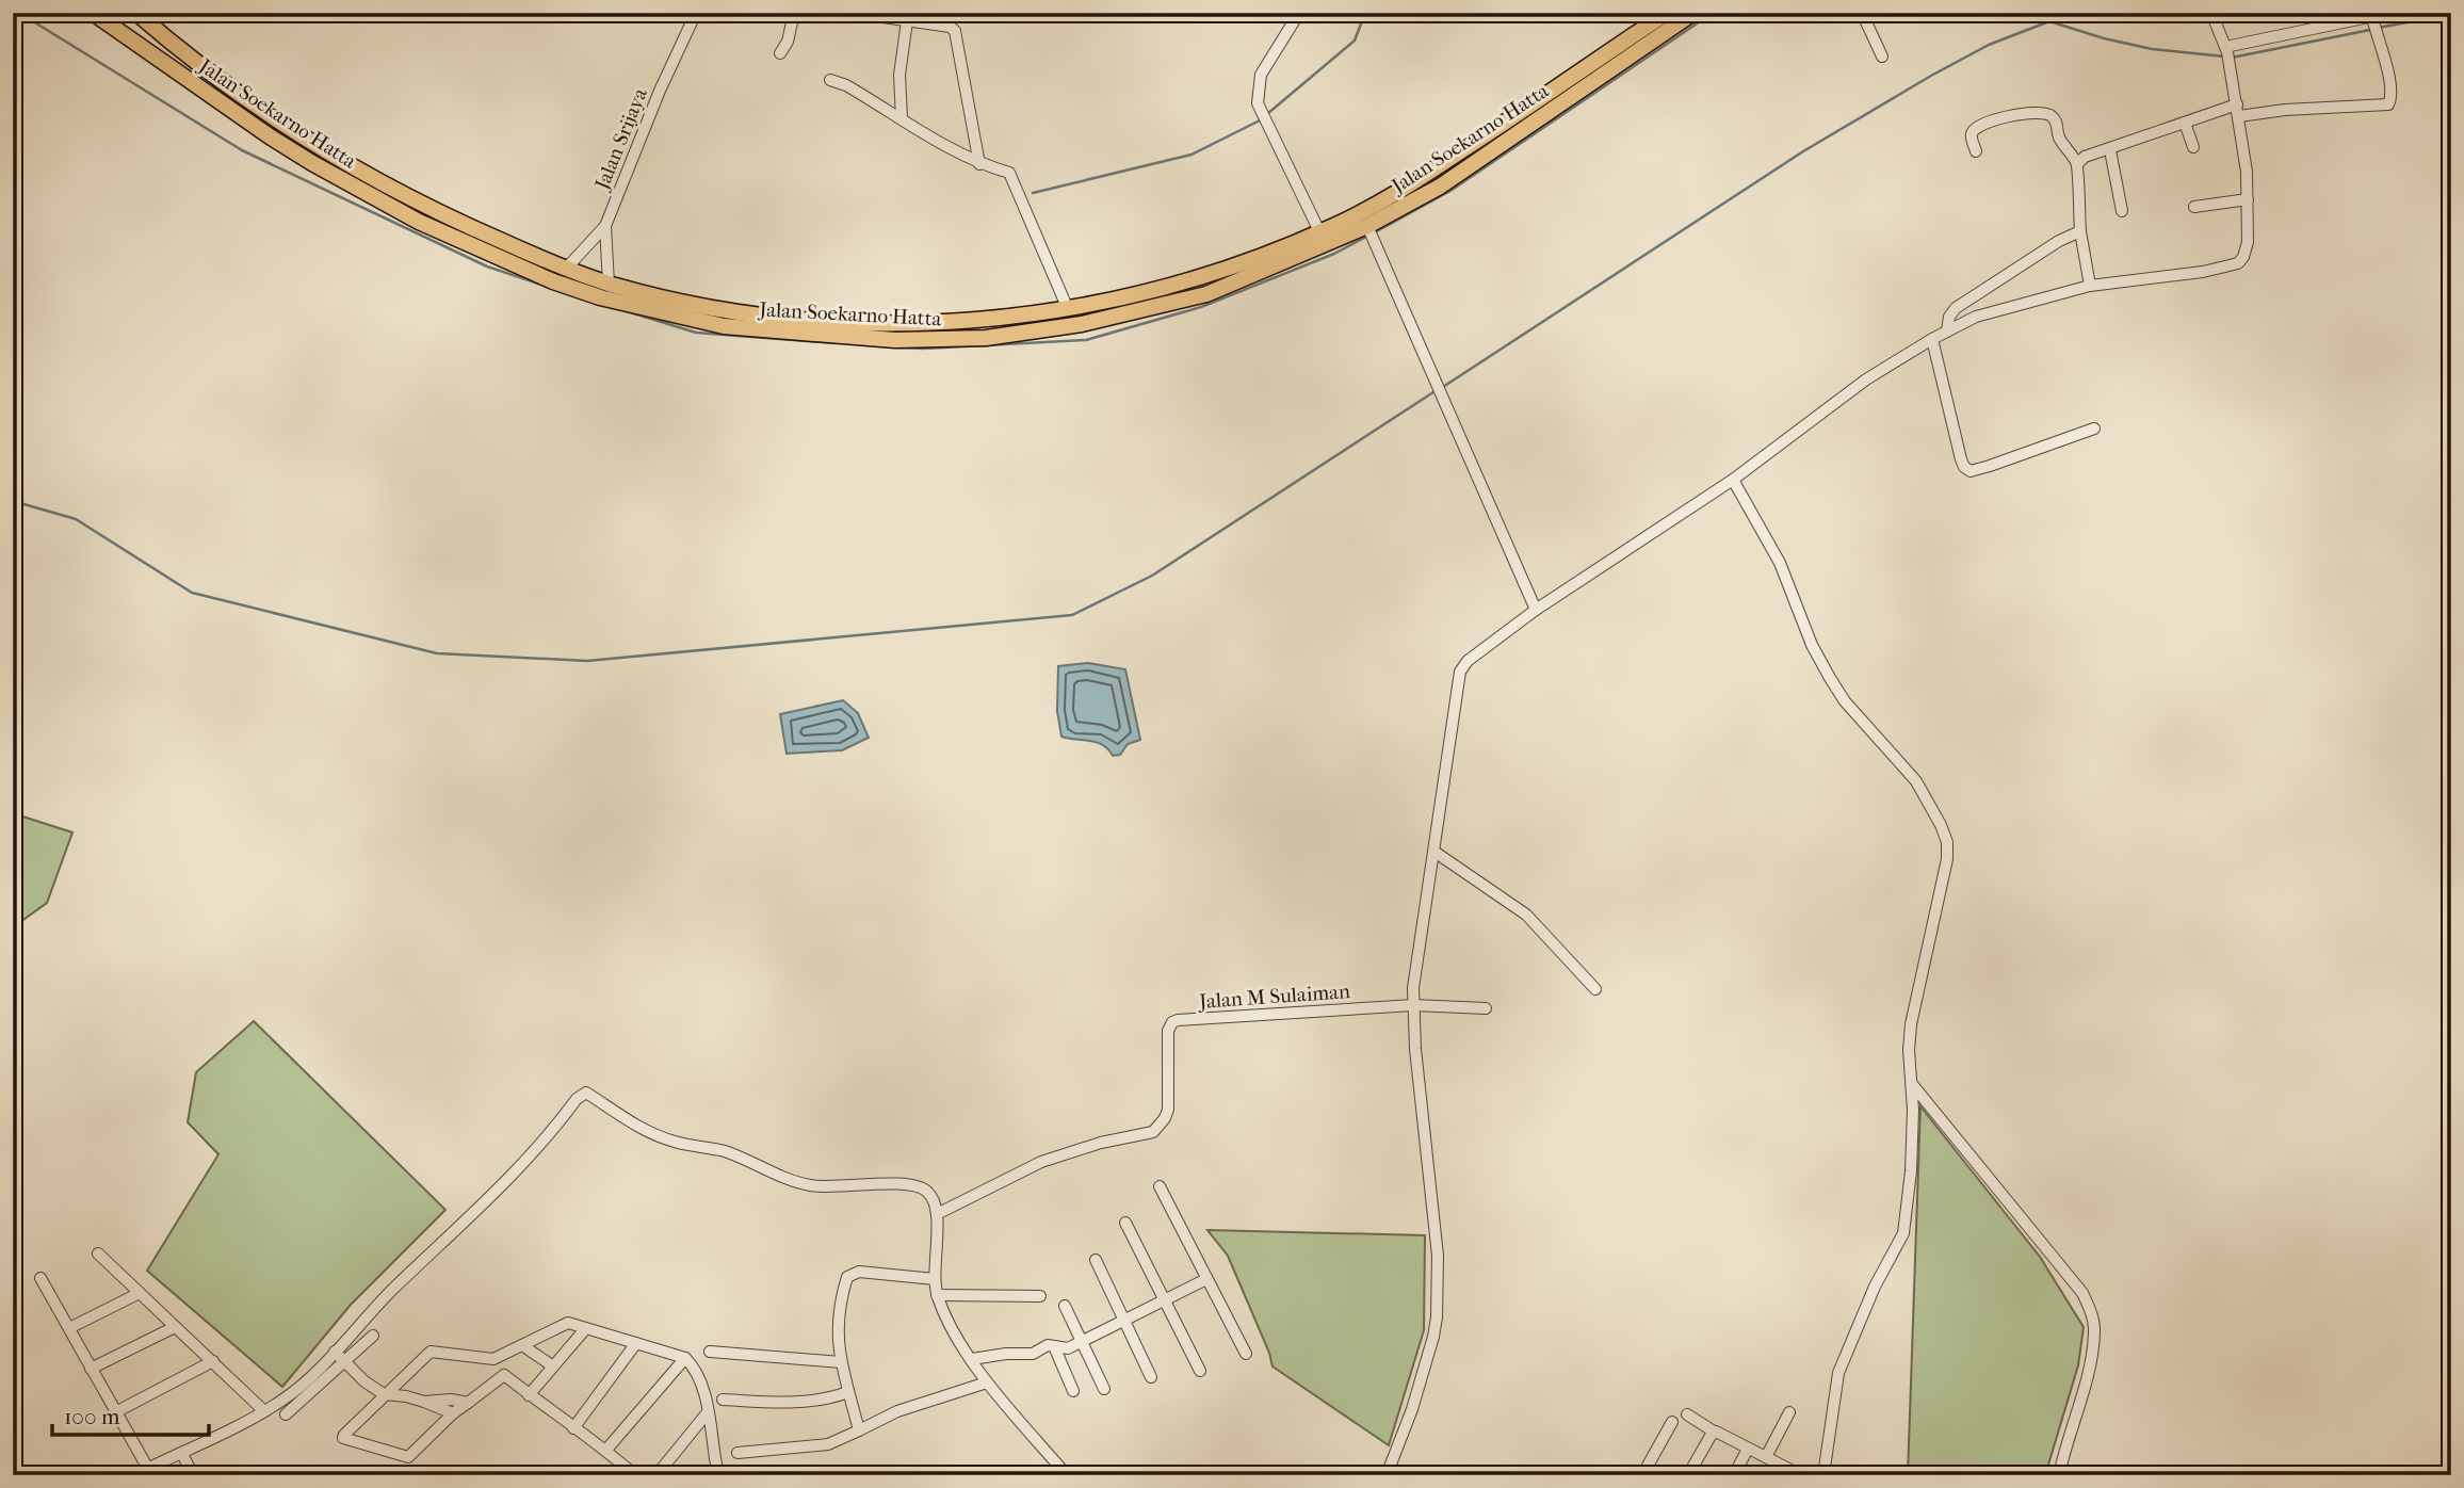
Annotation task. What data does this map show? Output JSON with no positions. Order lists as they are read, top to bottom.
{
  "streets": {
    "highway": ["Jalan Soekarno Hatta"],
    "street": ["Jalan Srijaya", "Jalan M Sulaiman"]
  },
  "crossings": [
    ["Jalan Soekarno Hatta", "Jalan Srijaya"]
  ],
  "scale_bar": "100 m"
}
